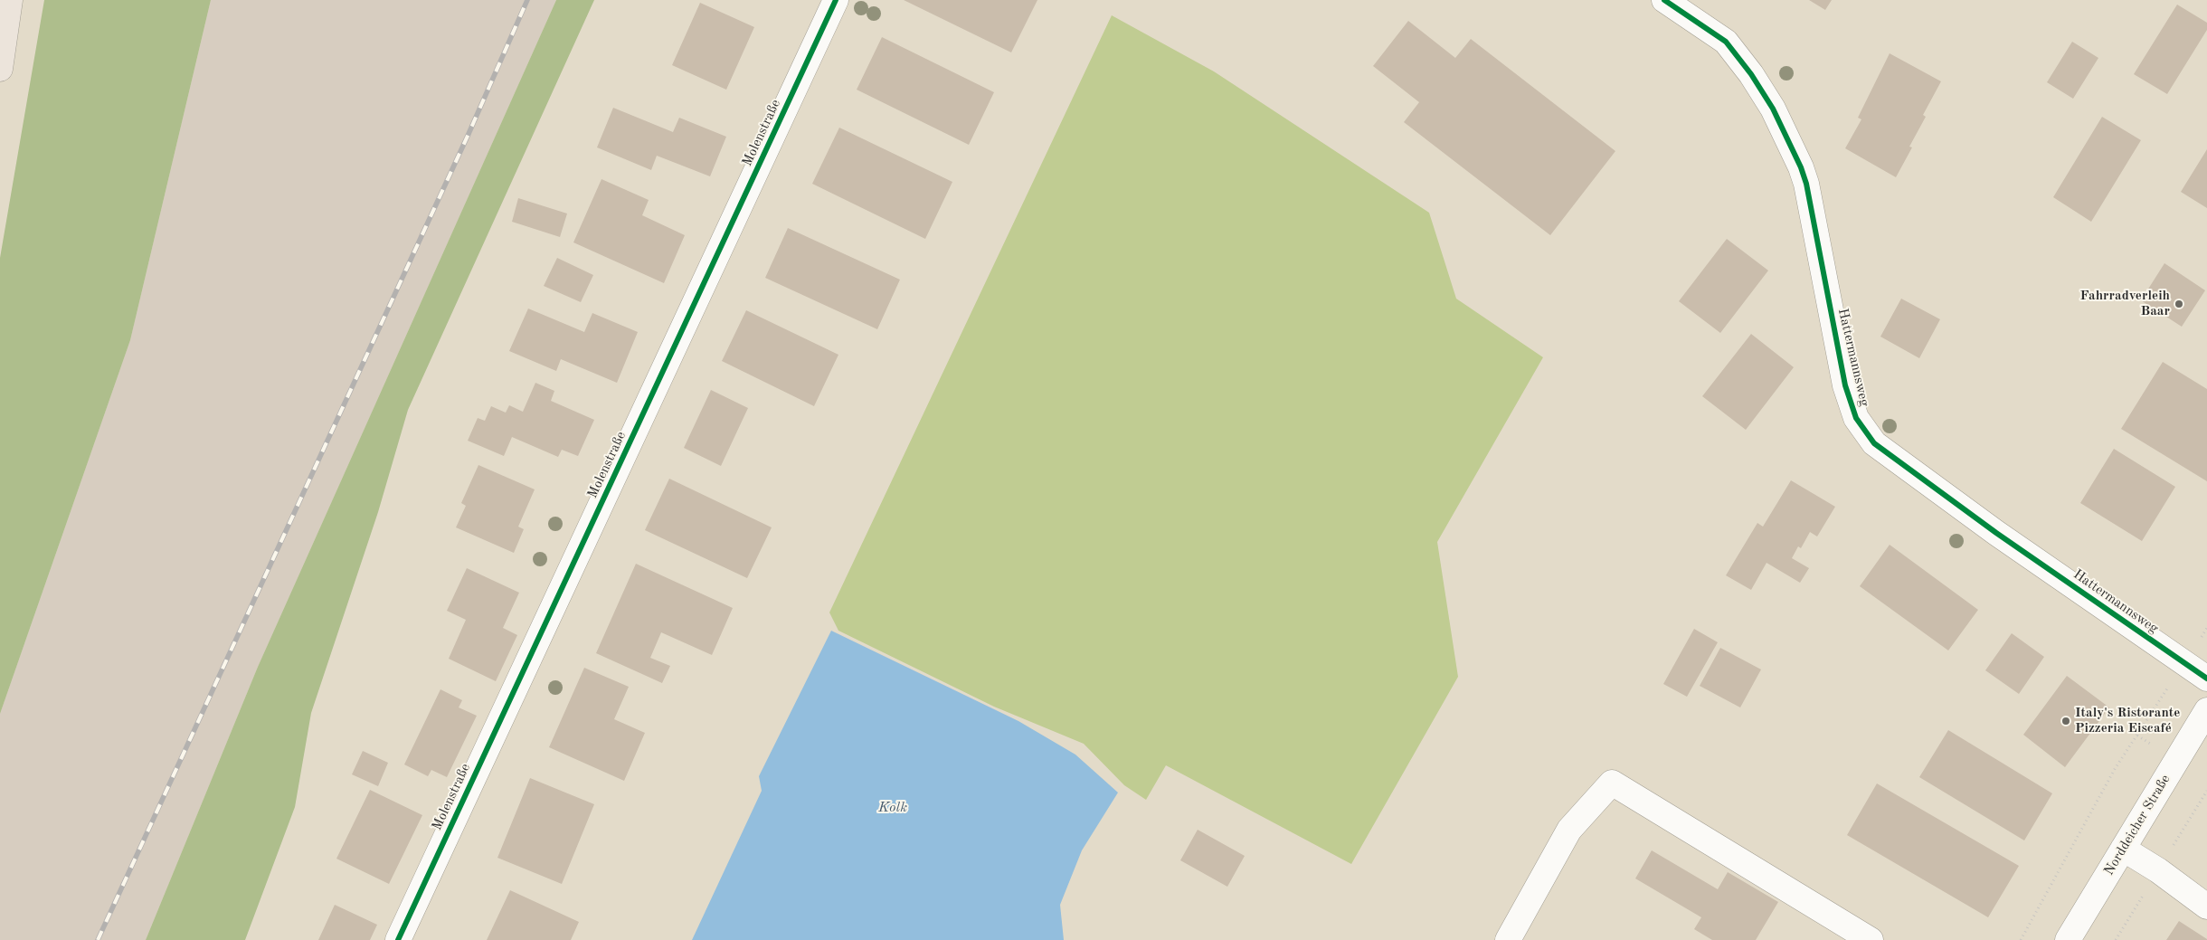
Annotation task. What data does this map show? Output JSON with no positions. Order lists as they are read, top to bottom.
{
  "streets": {
    "street": ["Molenstraße", "Hattermannsweg", "Norddeicher Straße"]
  },
  "water": ["Kolk"],
  "places": ["Fahrradverleih Baar", "Italy's Ristorante Pizzeria Eiscafé"]
}
